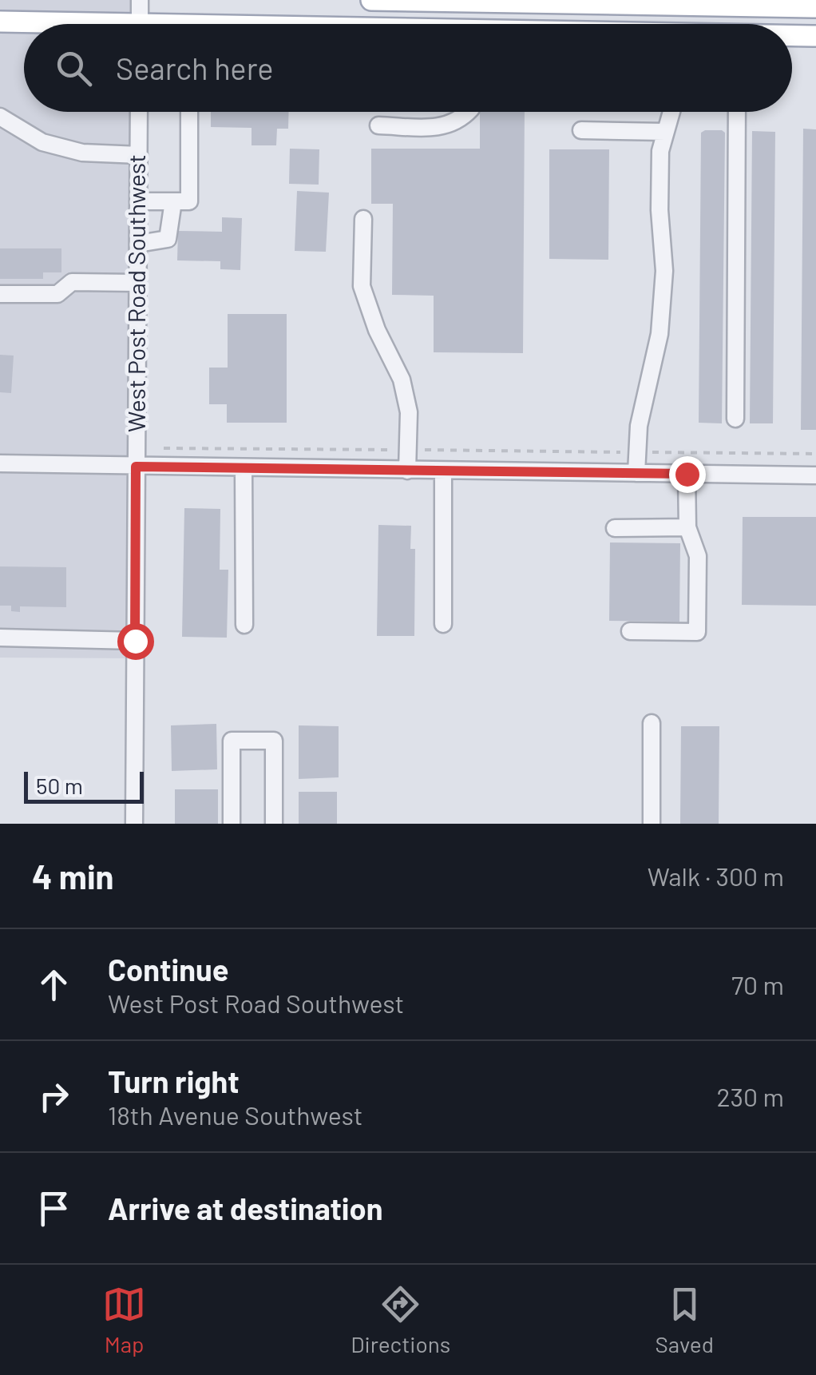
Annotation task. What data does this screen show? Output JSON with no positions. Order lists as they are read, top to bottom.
{
  "streets": {
    "street": ["West Post Road Southwest"]
  },
  "scale_bar": "50 m",
  "page": {
    "search": "Search here",
    "scale": "50 m",
    "heading": ["4 min", "Walk · 300 m"],
    "list": [
      ["Continue", "West Post Road Southwest", "70 m"],
      ["Turn right", "18th Avenue Southwest", "230 m"],
      "Arrive at destination"
    ],
    "nav": ["Map", "Directions", "Saved"]
  }
}
